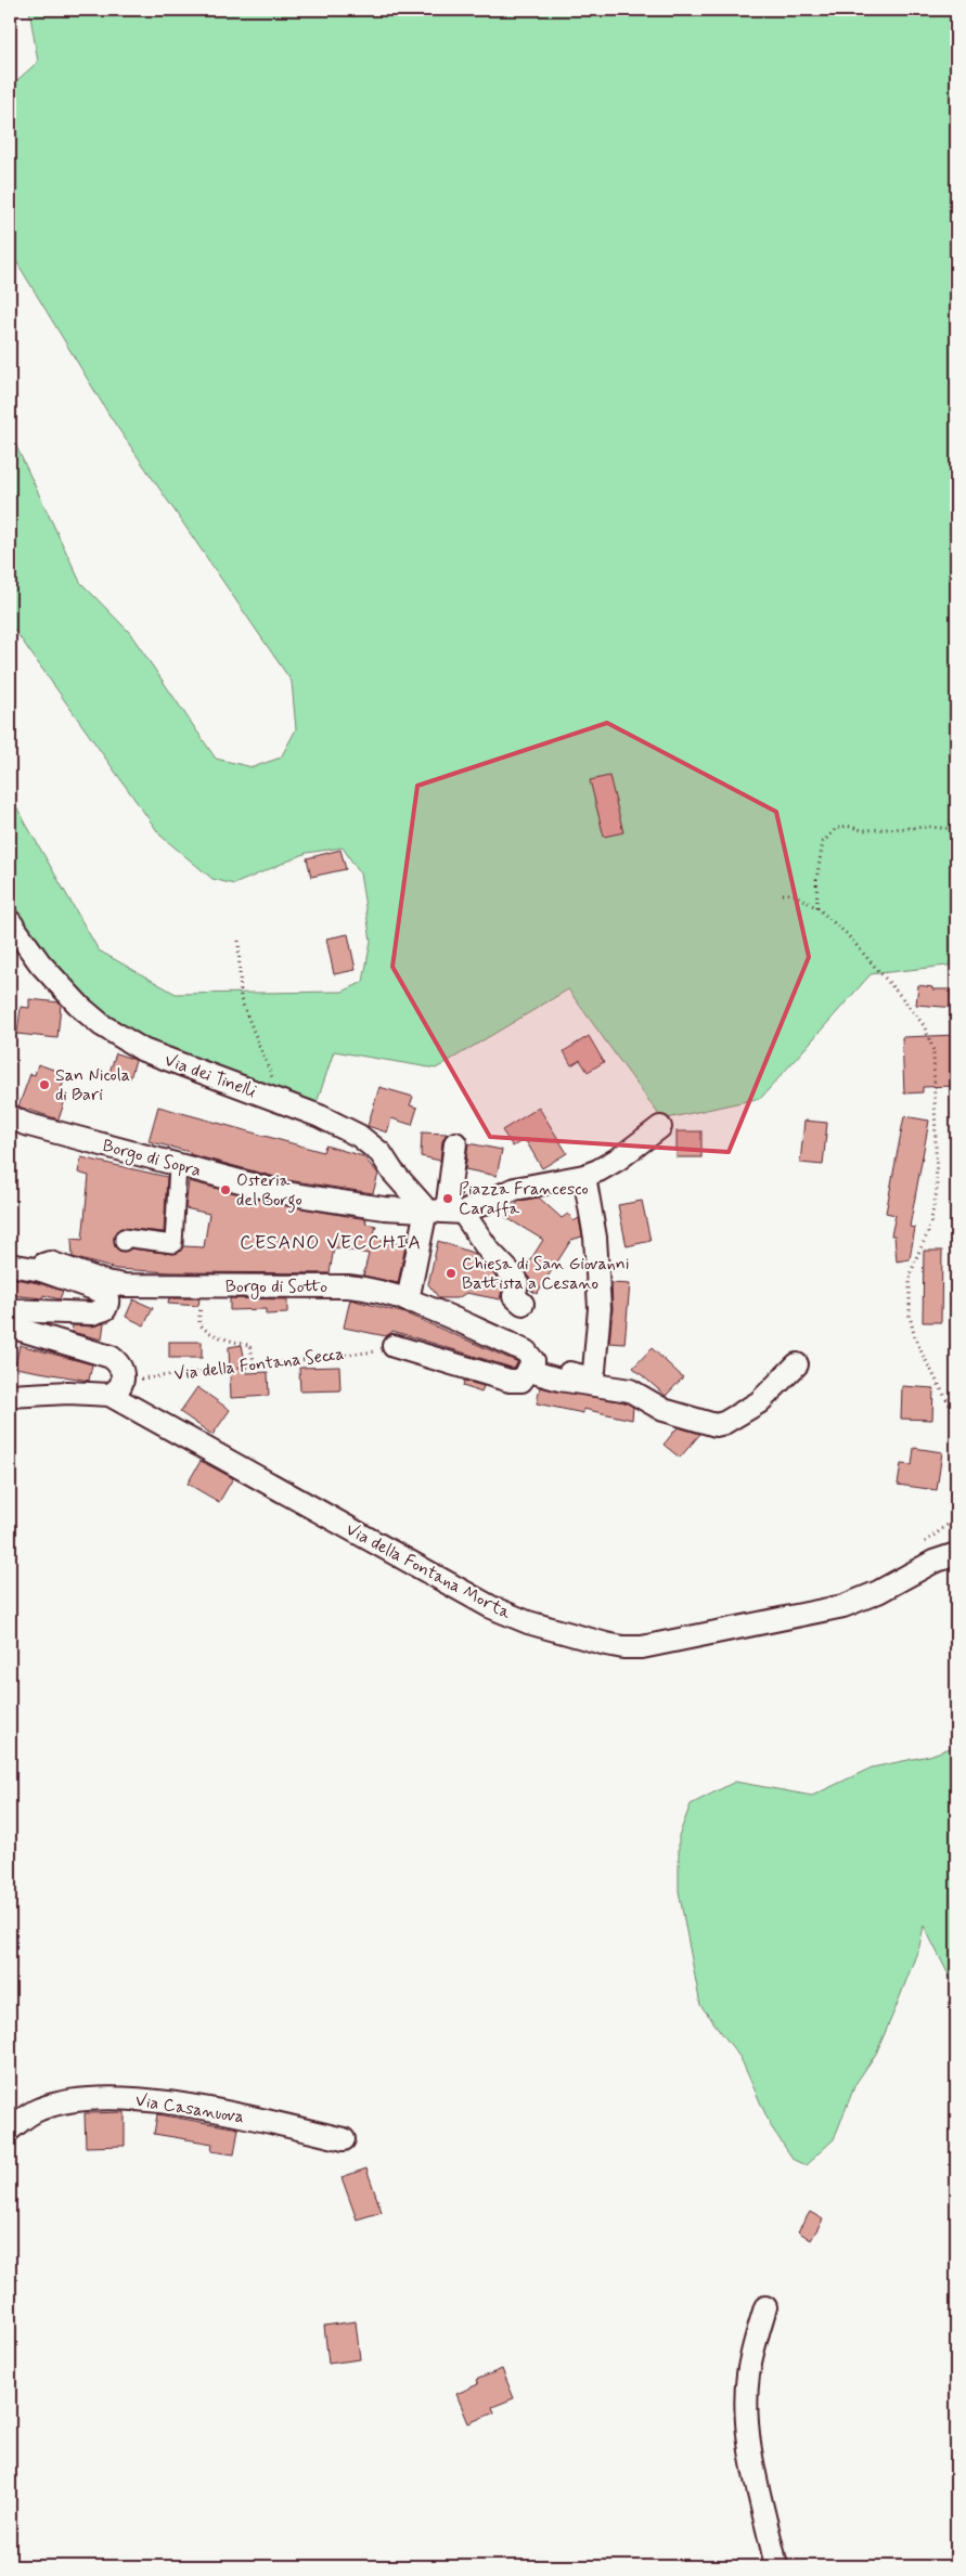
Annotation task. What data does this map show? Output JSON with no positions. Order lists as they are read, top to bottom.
{
  "streets": {
    "street": [
      "Via dei Tinelli",
      "Borgo di Sopra",
      "Borgo di Sotto",
      "Via della Fontana Morta",
      "Via Casanuova"
    ],
    "path": ["Via della Fontana Secca"]
  },
  "crossings": [
    ["Via dei Tinelli", "Borgo di Sopra"],
    ["Via della Fontana Secca", "Via della Fontana Morta"]
  ],
  "districts": ["CESANO VECCHIA"],
  "places": [
    "San Nicola di Bari",
    "Osteria del Borgo",
    "Piazza Francesco Caraffa",
    "Chiesa di San Giovanni Battista a Cesano"
  ]
}
